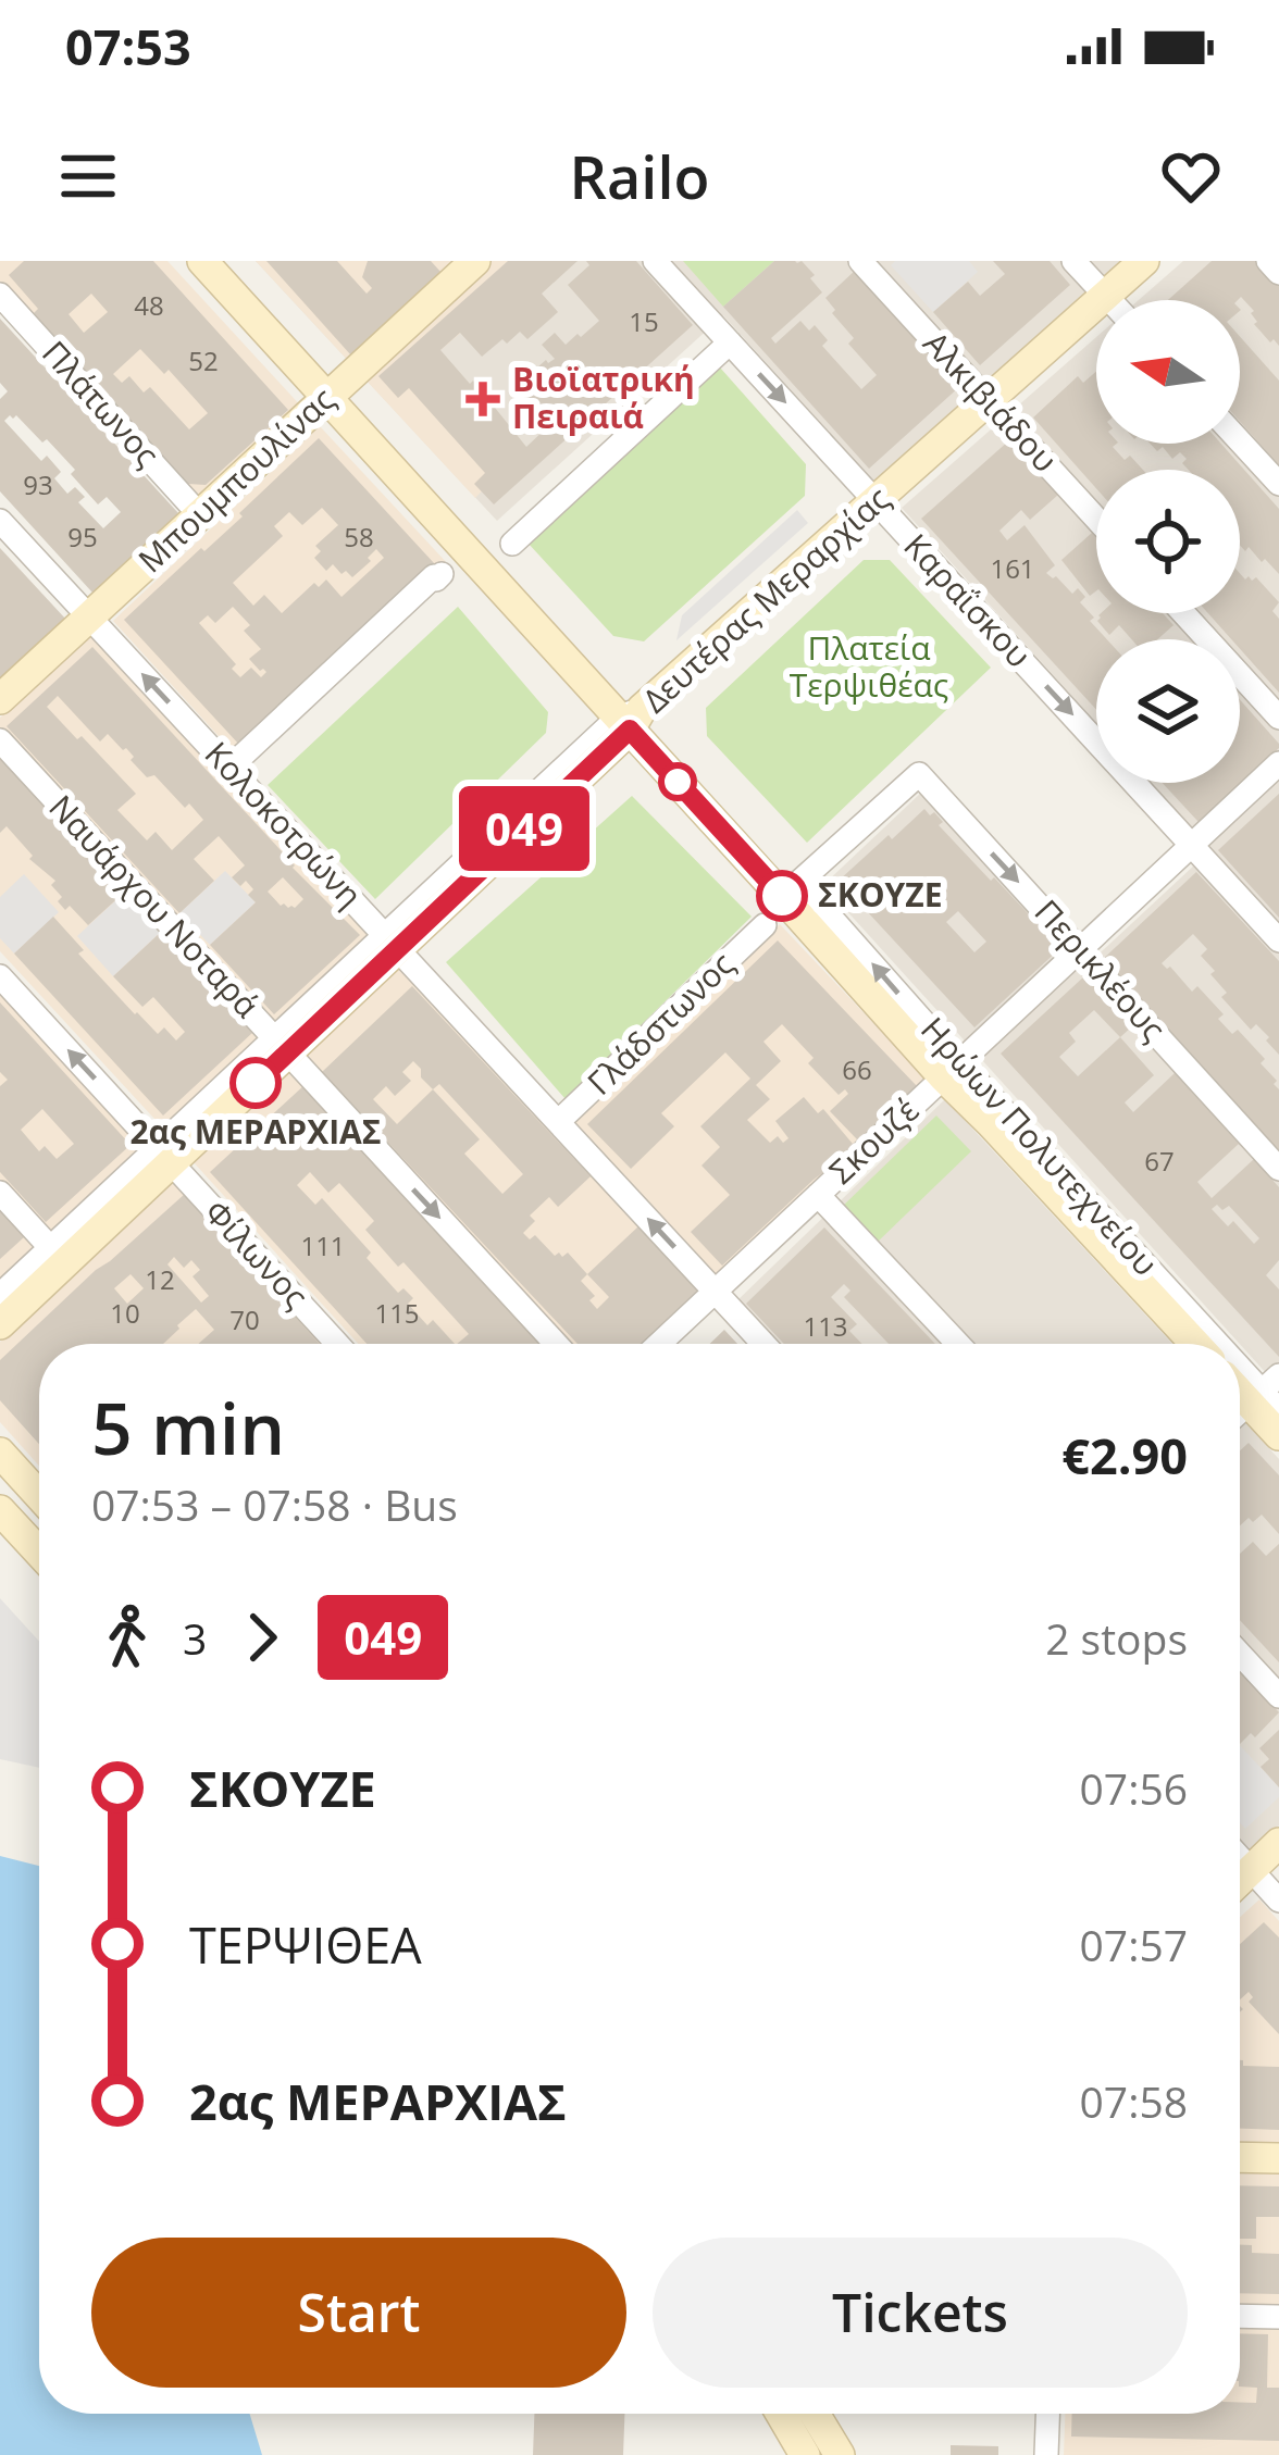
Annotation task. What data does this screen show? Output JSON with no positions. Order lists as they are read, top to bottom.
{
  "streets": {
    "main road": ["Μπουμπουλίνας", "Δευτέρας Μεραρχίας", "Ηρώων Πολυτεχνείου"],
    "street": [
      "Αλκιβιάδου",
      "Πλάτωνος",
      "Καραΐσκου",
      "Κολοκοτρώνη",
      "Ναυάρχου Νοταρά",
      "Περικλέους",
      "Γλάδστωνος",
      "Σκουζέ",
      "Φίλωνος"
    ]
  },
  "crossings": [
    ["Αλκιβιάδου", "Δευτέρας Μεραρχίας"],
    ["Πλάτωνος", "Μπουμπουλίνας"],
    ["Μπουμπουλίνας", "Κολοκοτρώνη"],
    ["Δευτέρας Μεραρχίας", "Καραΐσκου"],
    ["Δευτέρας Μεραρχίας", "Κολοκοτρώνη"],
    ["Δευτέρας Μεραρχίας", "Ναυάρχου Νοταρά"],
    ["Δευτέρας Μεραρχίας", "Φίλωνος"],
    ["Καραΐσκου", "Σκουζέ"],
    ["Κολοκοτρώνη", "Γλάδστωνος"],
    ["Κολοκοτρώνη", "Σκουζέ"],
    ["Περικλέους", "Σκουζέ"],
    ["Σκουζέ", "Ηρώων Πολυτεχνείου"]
  ],
  "one_way": ["Καραΐσκου", "Κολοκοτρώνη", "Ναυάρχου Νοταρά"],
  "parks": ["Πλατεία Τερψιθέας"],
  "places": {
    "health": ["Βιοϊατρική Πειραιά"],
    "other": ["ΣΚΟΥΖΕ", "2ας ΜΕΡΑΡΧΙΑΣ"]
  },
  "lines": ["bus line 049"],
  "house_numbers": [
    "48",
    "15",
    "52",
    "93",
    "95",
    "58",
    "161",
    "66",
    "67",
    "111",
    "12",
    "10",
    "115",
    "70",
    "113"
  ],
  "north": "left",
  "page": {
    "status": "07:53",
    "header": "Railo",
    "on_map": "049",
    "heading": ["5 min", "07:53 – 07:58 · Bus", "€2.90"],
    "legs": ["3", "049", "2 stops"],
    "list": [
      {
        "name": "ΣΚΟΥΖΕ",
        "value": "07:56"
      },
      {
        "name": "ΤΕΡΨΙΘΕΑ",
        "value": "07:57"
      },
      {
        "name": "2ας ΜΕΡΑΡΧΙΑΣ",
        "value": "07:58"
      }
    ],
    "buttons": ["Start", "Tickets"]
  }
}
